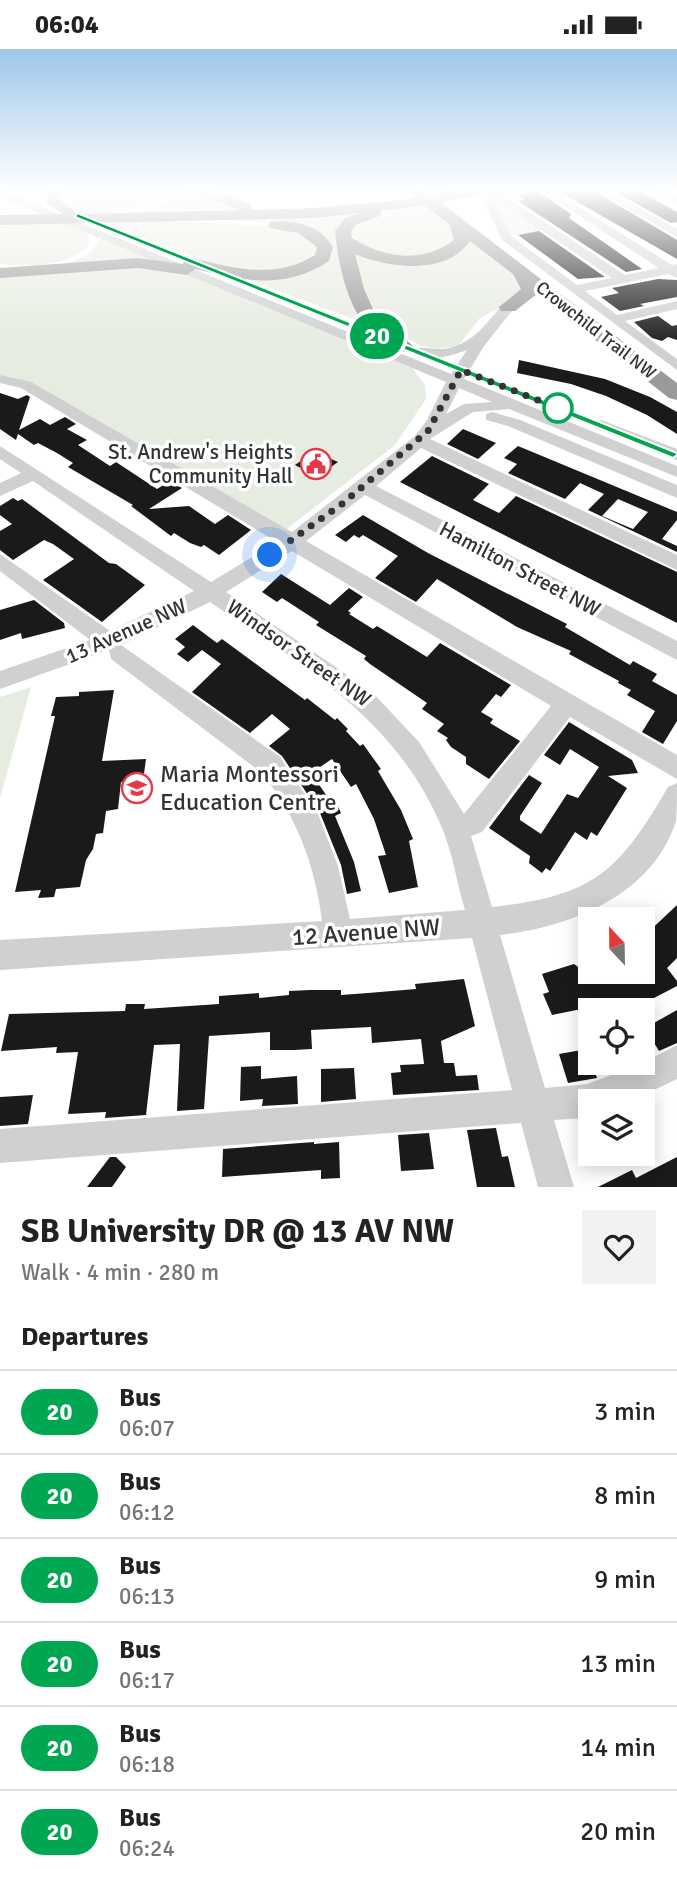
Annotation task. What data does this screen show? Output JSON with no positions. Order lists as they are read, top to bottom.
{
  "streets": {
    "highway": ["Crowchild Trail NW"],
    "street": [
      "Hamilton Street NW",
      "13 Avenue NW",
      "Windsor Street NW",
      "12 Avenue NW"
    ]
  },
  "crossings": [
    ["Hamilton Street NW", "13 Avenue NW"],
    ["13 Avenue NW", "Windsor Street NW"],
    ["Windsor Street NW", "12 Avenue NW"]
  ],
  "places": {
    "public building": ["St. Andrew's Heights Community Hall"],
    "school or university": ["Maria Montessori Education Centre"]
  },
  "lines": ["bus line 20"],
  "north": "top",
  "page": {
    "status": "06:04",
    "on_map": "20",
    "heading": [
      ["SB University DR @ 13 AV NW", "Walk · 4 min · 280 m"],
      "Departures"
    ],
    "list": [
      {
        "mark": "20",
        "name": "Bus",
        "note": "06:07",
        "value": "3 min"
      },
      {
        "mark": "20",
        "name": "Bus",
        "note": "06:12",
        "value": "8 min"
      },
      {
        "mark": "20",
        "name": "Bus",
        "note": "06:13",
        "value": "9 min"
      },
      {
        "mark": "20",
        "name": "Bus",
        "note": "06:17",
        "value": "13 min"
      },
      {
        "mark": "20",
        "name": "Bus",
        "note": "06:18",
        "value": "14 min"
      },
      {
        "mark": "20",
        "name": "Bus",
        "note": "06:24",
        "value": "20 min"
      }
    ]
  }
}
